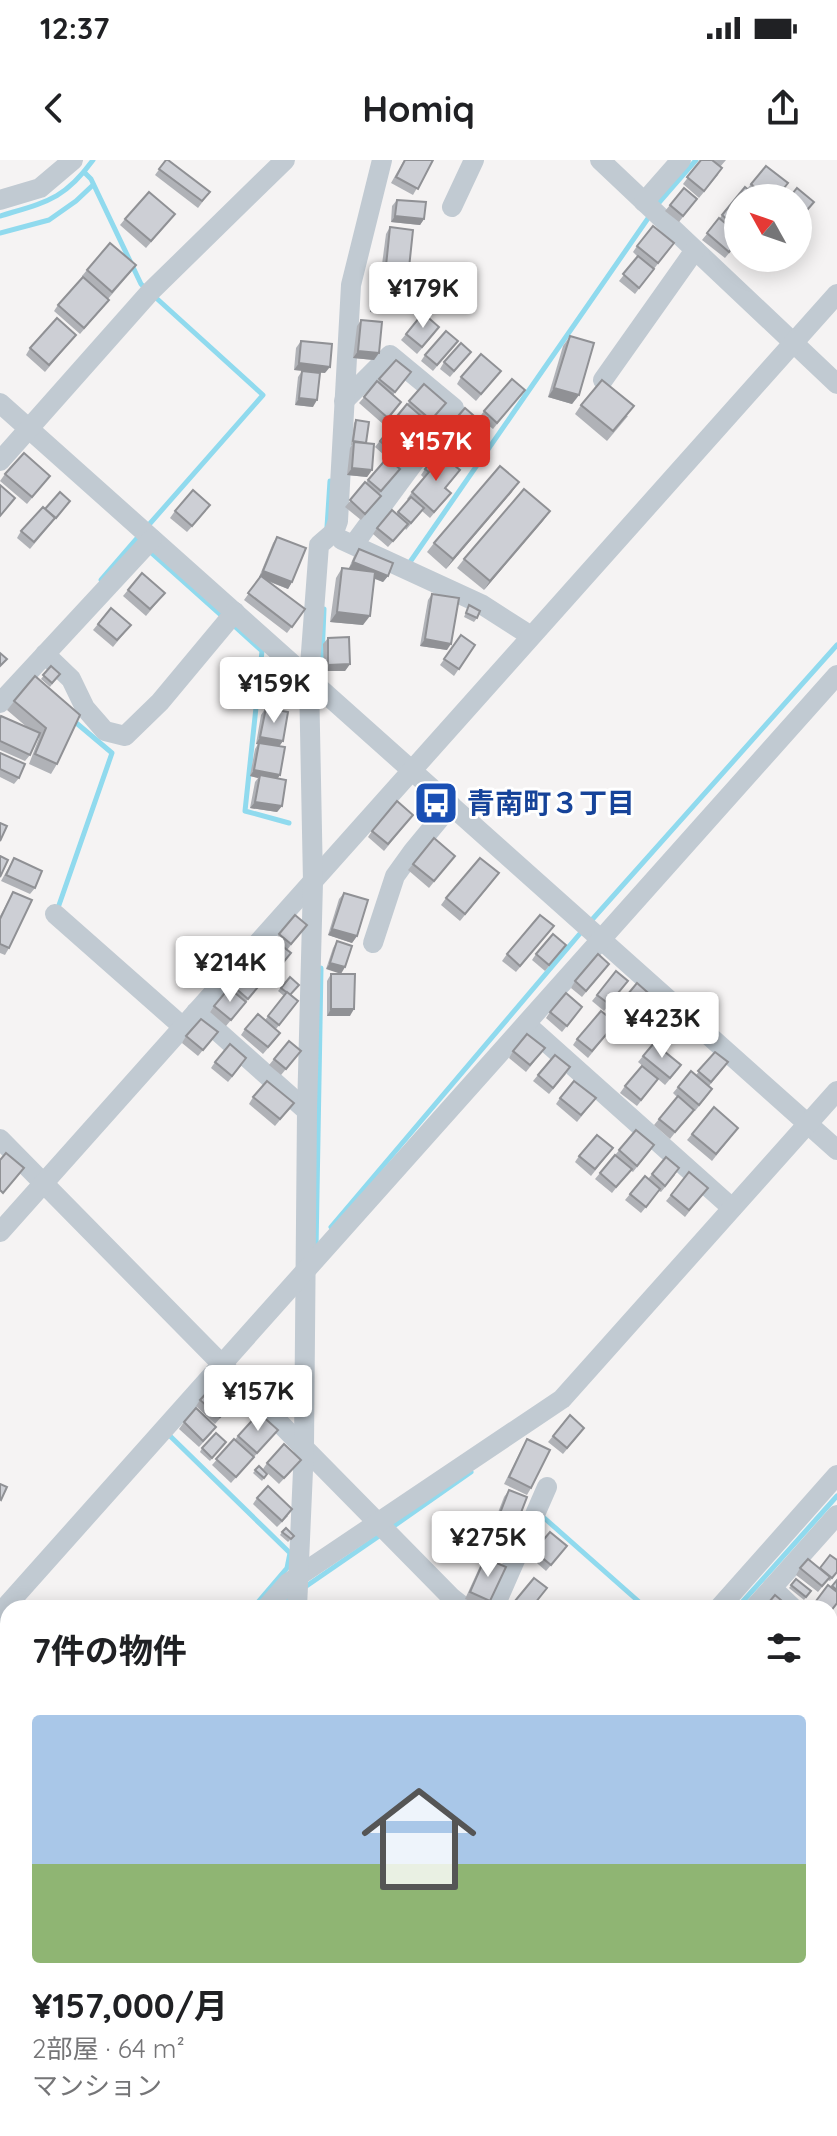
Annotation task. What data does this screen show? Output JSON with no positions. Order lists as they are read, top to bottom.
{
  "places": {
    "bus stop": ["青南町３丁目"]
  },
  "north": "top left",
  "page": {
    "status": "12:37",
    "header": "Homiq",
    "price": [
      "¥179K",
      "¥157K",
      "¥159K",
      "¥214K",
      "¥423K",
      "¥157K",
      "¥275K"
    ],
    "heading": "7件の物件",
    "list": [
      {
        "name": "¥157,000/月",
        "note": "2部屋 · 64 m² · マンション"
      }
    ]
  }
}
